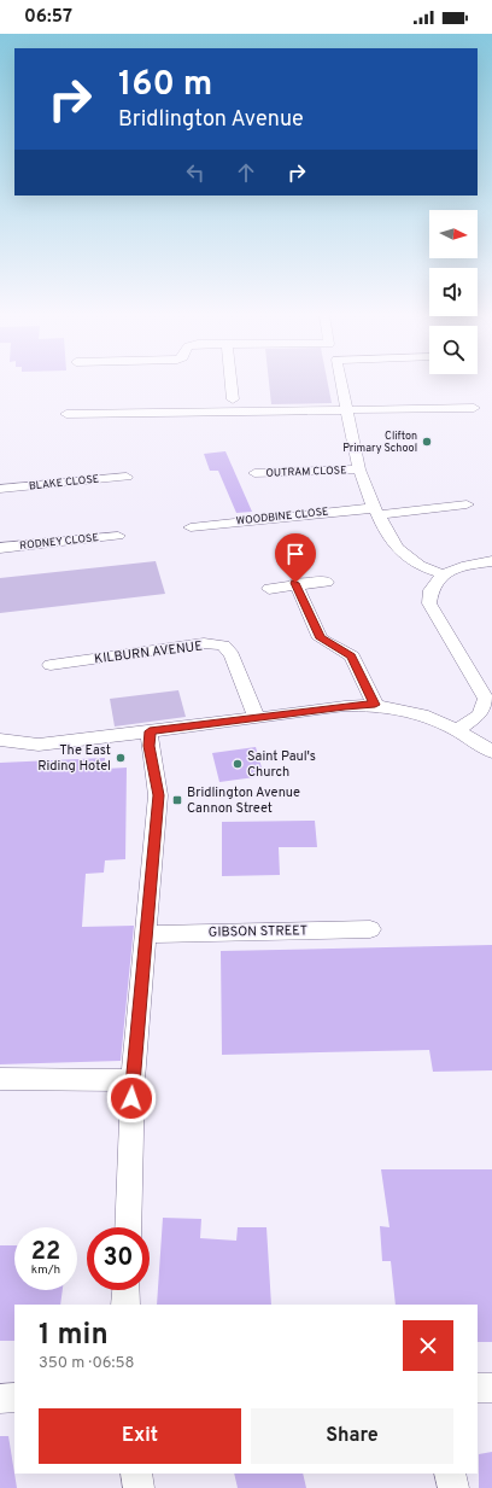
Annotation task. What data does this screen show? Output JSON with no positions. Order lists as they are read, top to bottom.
{
  "streets": {
    "street": [
      "OUTRAM CLOSE",
      "BLAKE CLOSE",
      "WOODBINE CLOSE",
      "RODNEY CLOSE",
      "KILBURN AVENUE",
      "GIBSON STREET"
    ]
  },
  "places": {
    "other": ["Clifton Primary School", "The East Riding Hotel", "Saint Paul's Church"],
    "transit": ["Bridlington Avenue Cannon Street"]
  },
  "north": "right",
  "page": {
    "status": "06:57",
    "turn": ["160 m", "Bridlington Avenue"],
    "speed": "22 km/h",
    "limit": "30",
    "heading": ["1 min", "350 m · 06:58"],
    "buttons": ["Exit", "Share"]
  }
}
